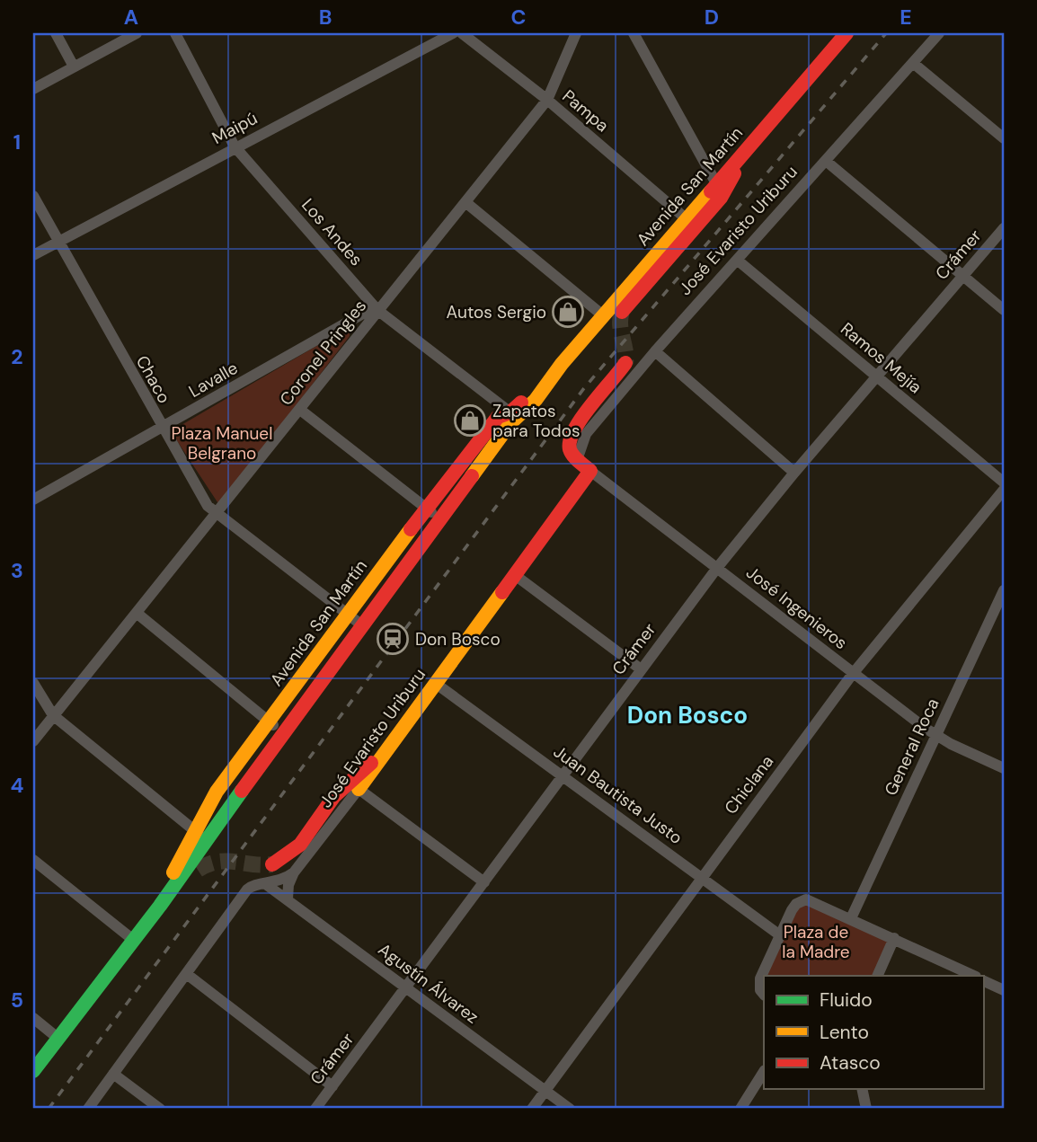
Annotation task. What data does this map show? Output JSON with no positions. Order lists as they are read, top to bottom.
{
  "streets": {
    "main road": ["Avenida San Martín", "José Evaristo Uriburu", "José Ingenieros"],
    "street": [
      "Pampa",
      "Maipú",
      "Los Andes",
      "Crámer",
      "Coronel Pringles",
      "Ramos Mejía",
      "Chaco",
      "Lavalle",
      "General Roca",
      "Chiclana",
      "Juan Bautista Justo",
      "Agustín Álvarez"
    ]
  },
  "crossings": [
    ["Pampa", "Avenida San Martín"],
    ["Pampa", "Coronel Pringles"],
    ["Maipú", "Los Andes"],
    ["Maipú", "Chaco"],
    ["Avenida San Martín", "Los Andes"],
    ["Avenida San Martín", "Chaco"],
    ["José Evaristo Uriburu", "Ramos Mejía"],
    ["José Evaristo Uriburu", "José Ingenieros"],
    ["José Evaristo Uriburu", "Juan Bautista Justo"],
    ["José Evaristo Uriburu", "Agustín Álvarez"],
    ["Los Andes", "Coronel Pringles"],
    ["Los Andes", "Lavalle"],
    ["Crámer", "Ramos Mejía"],
    ["Crámer", "José Ingenieros"],
    ["Crámer", "Juan Bautista Justo"],
    ["Crámer", "Agustín Álvarez"],
    ["Coronel Pringles", "Chaco"],
    ["Coronel Pringles", "Lavalle"],
    ["Chaco", "Lavalle"],
    ["José Ingenieros", "General Roca"],
    ["José Ingenieros", "Chiclana"],
    ["Chiclana", "Juan Bautista Justo"],
    ["Chiclana", "Agustín Álvarez"]
  ],
  "districts": ["Don Bosco"],
  "parks": ["Plaza Manuel Belgrano", "Plaza de la Madre"],
  "places": {
    "shop": ["Autos Sergio", "Zapatos para Todos"],
    "station": ["Don Bosco"]
  },
  "legend": ["Fluido", "Lento", "Atasco"],
  "grid": {
    "columns": [
      "A",
      "B",
      "C",
      "D",
      "E"
    ],
    "rows": [
      "1",
      "2",
      "3",
      "4",
      "5"
    ]
  }
}
